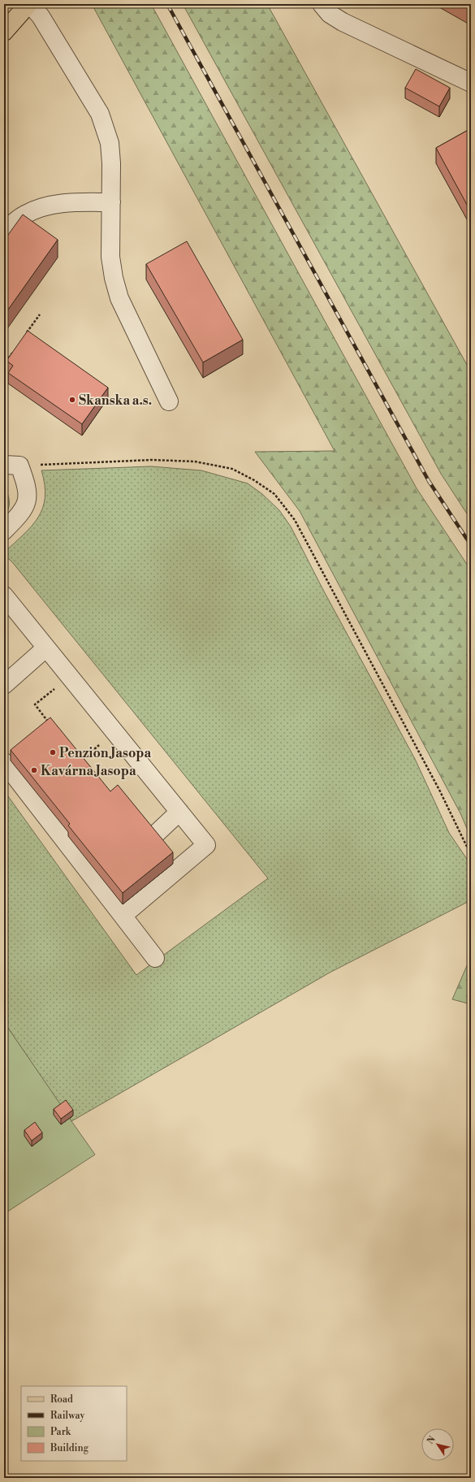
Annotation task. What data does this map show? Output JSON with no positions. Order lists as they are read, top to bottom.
{
  "places": ["Skanska a.s.", "Penzion Jasopa", "Kavárna Jasopa"],
  "legend": [
    "Road",
    "Railway",
    "Park",
    "Building"
  ],
  "north": "top left"
}
